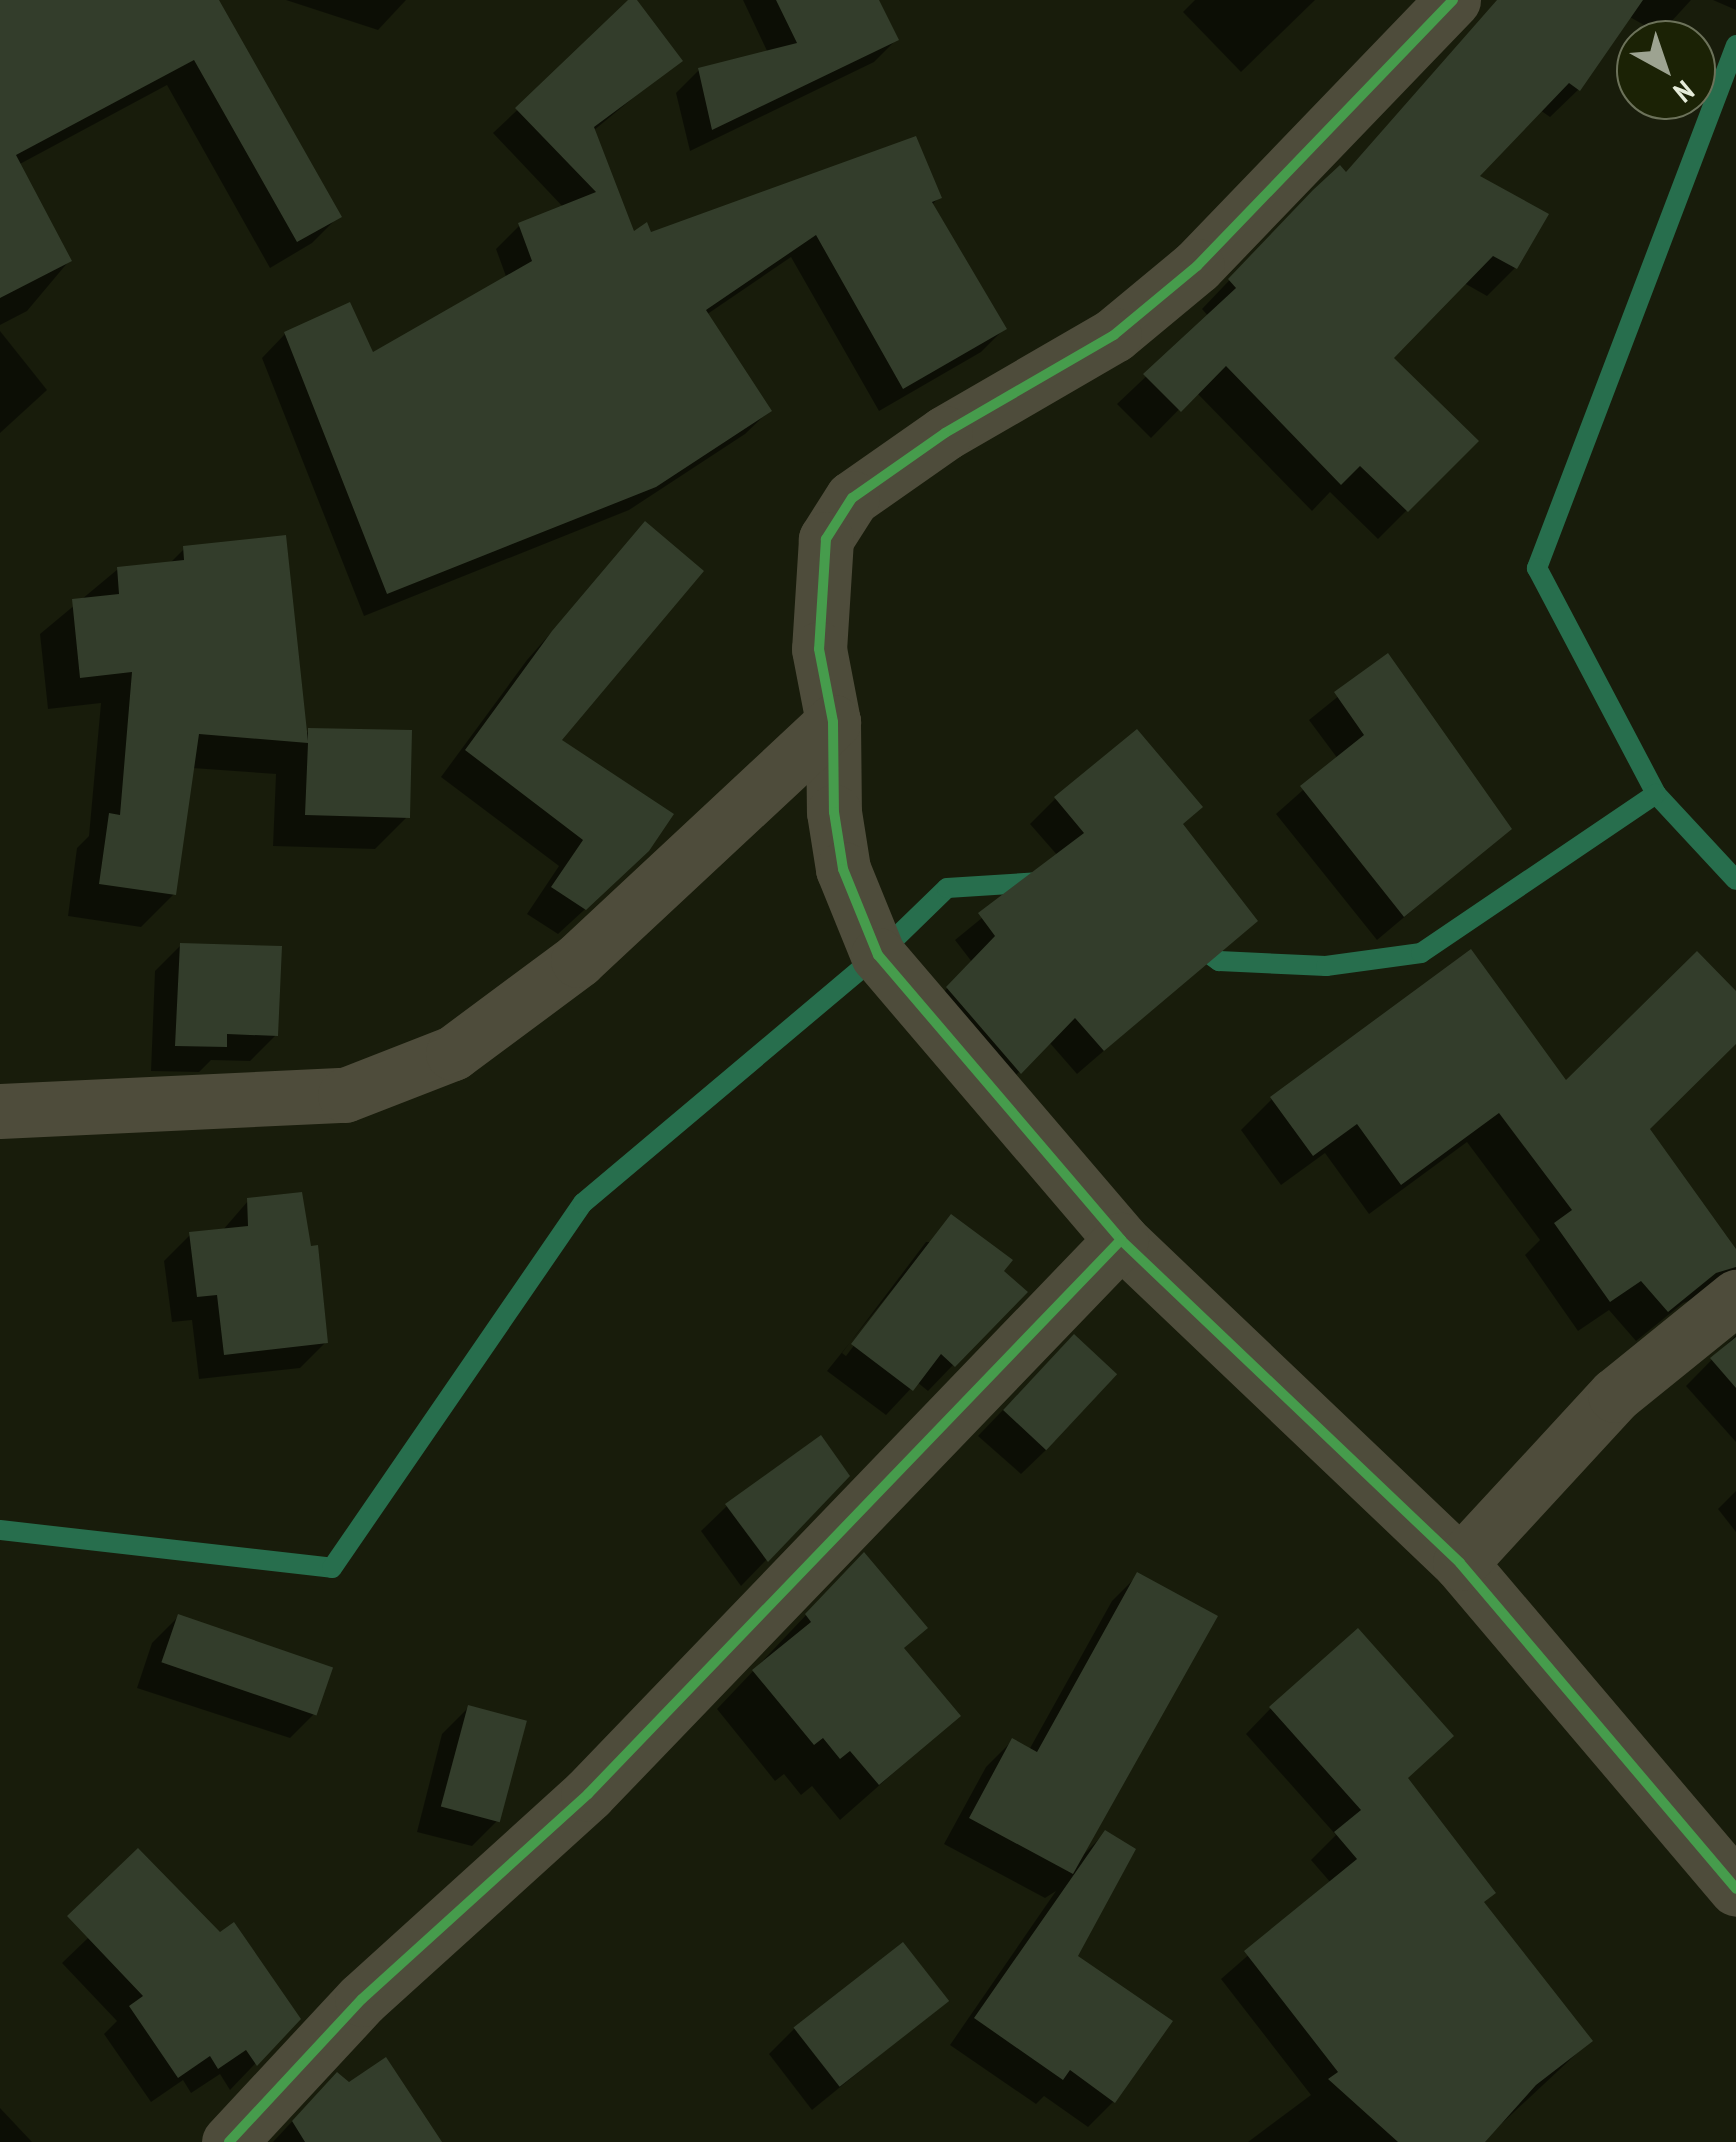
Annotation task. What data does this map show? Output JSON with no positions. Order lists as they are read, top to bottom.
{
  "north": "bottom right"
}
